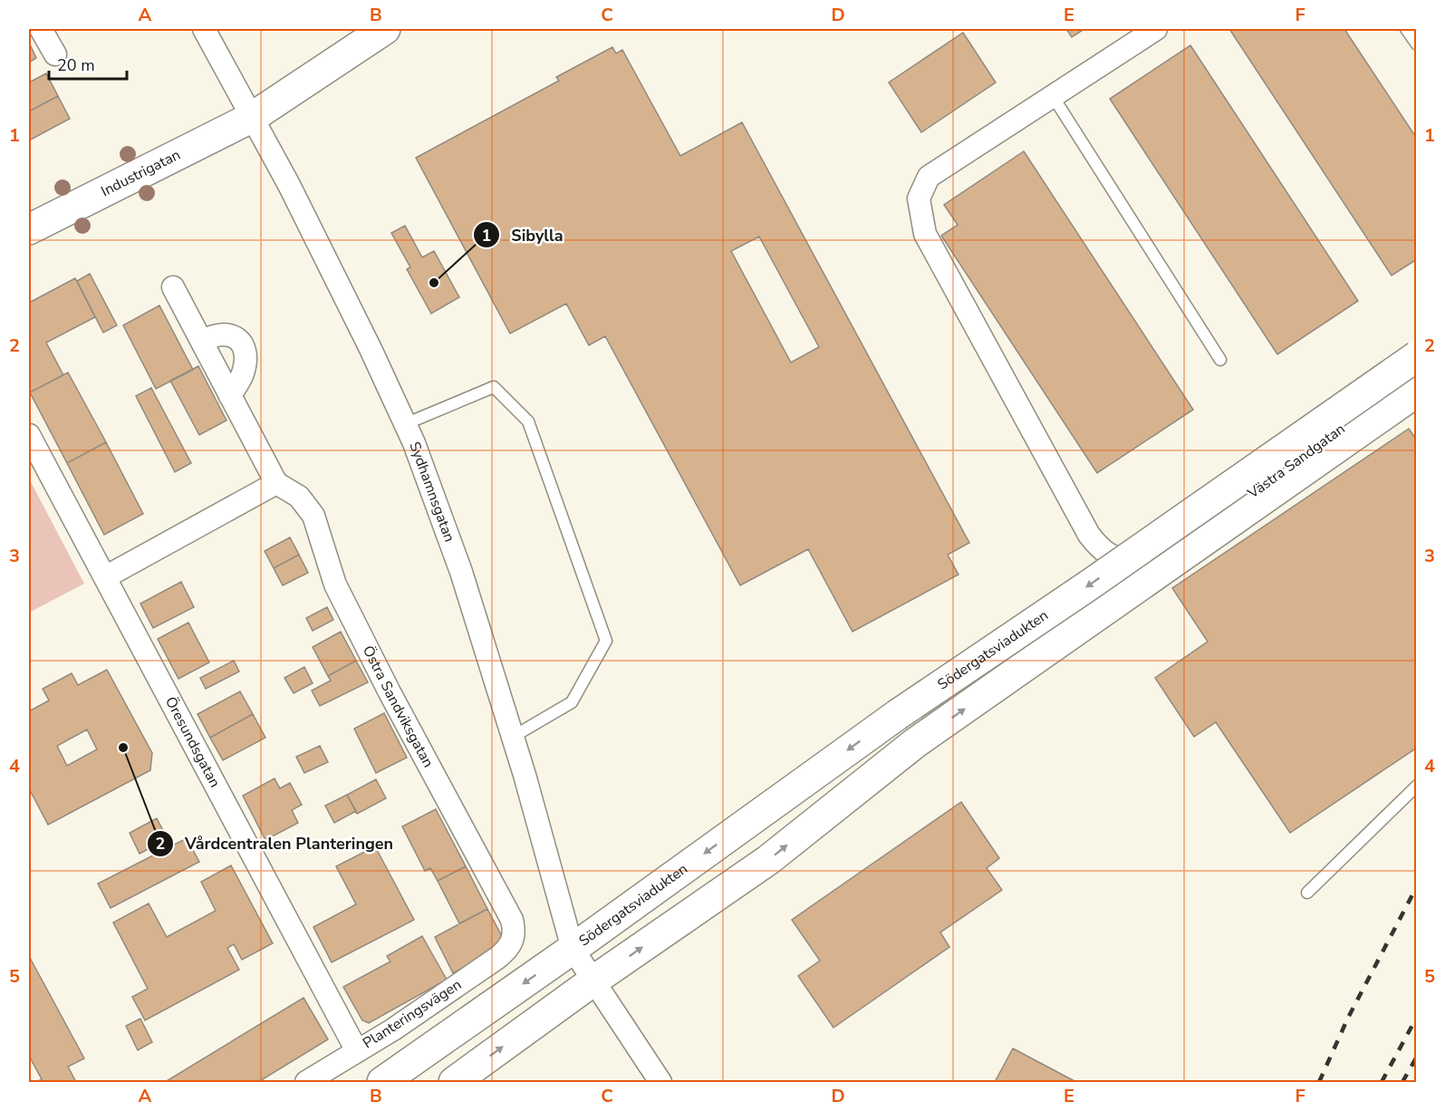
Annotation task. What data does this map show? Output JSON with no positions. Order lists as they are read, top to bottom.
{
  "streets": {
    "main road": ["Industrigatan", "Södergatsviadukten"],
    "street": [
      "Västra Sandgatan",
      "Sydhamnsgatan",
      "Östra Sandviksgatan",
      "Öresundsgatan",
      "Planteringsvägen"
    ]
  },
  "crossings": [
    ["Industrigatan", "Sydhamnsgatan"],
    ["Västra Sandgatan", "Södergatsviadukten"],
    ["Sydhamnsgatan", "Södergatsviadukten"],
    ["Östra Sandviksgatan", "Planteringsvägen"],
    ["Öresundsgatan", "Planteringsvägen"]
  ],
  "places": ["Sibylla", "Vårdcentralen Planteringen"],
  "scale_bar": "20 m",
  "grid": {
    "columns": [
      "A",
      "B",
      "C",
      "D",
      "E",
      "F"
    ],
    "rows": [
      "1",
      "2",
      "3",
      "4",
      "5"
    ]
  }
}
